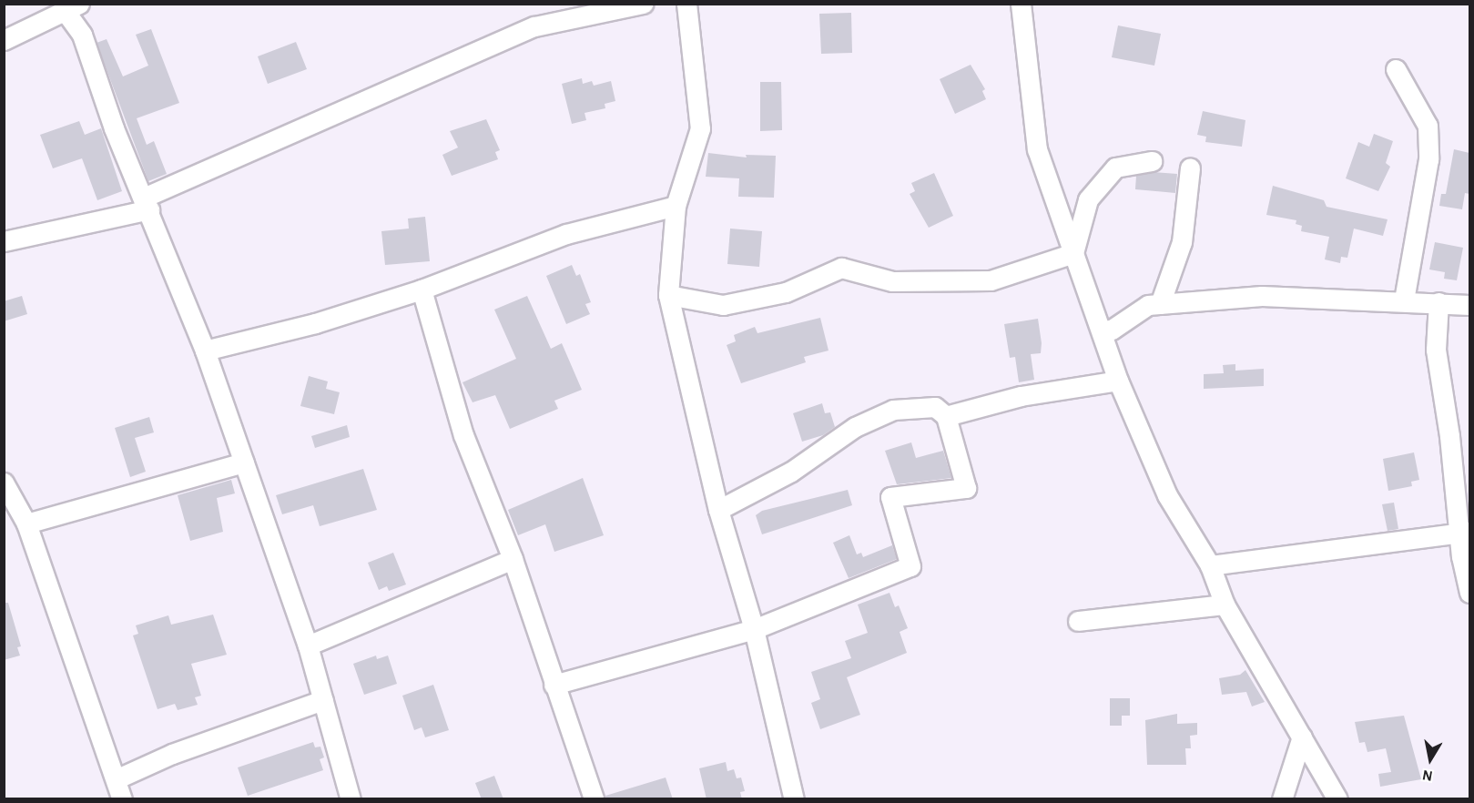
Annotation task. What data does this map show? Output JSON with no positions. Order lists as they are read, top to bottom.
{
  "north": "bottom"
}
